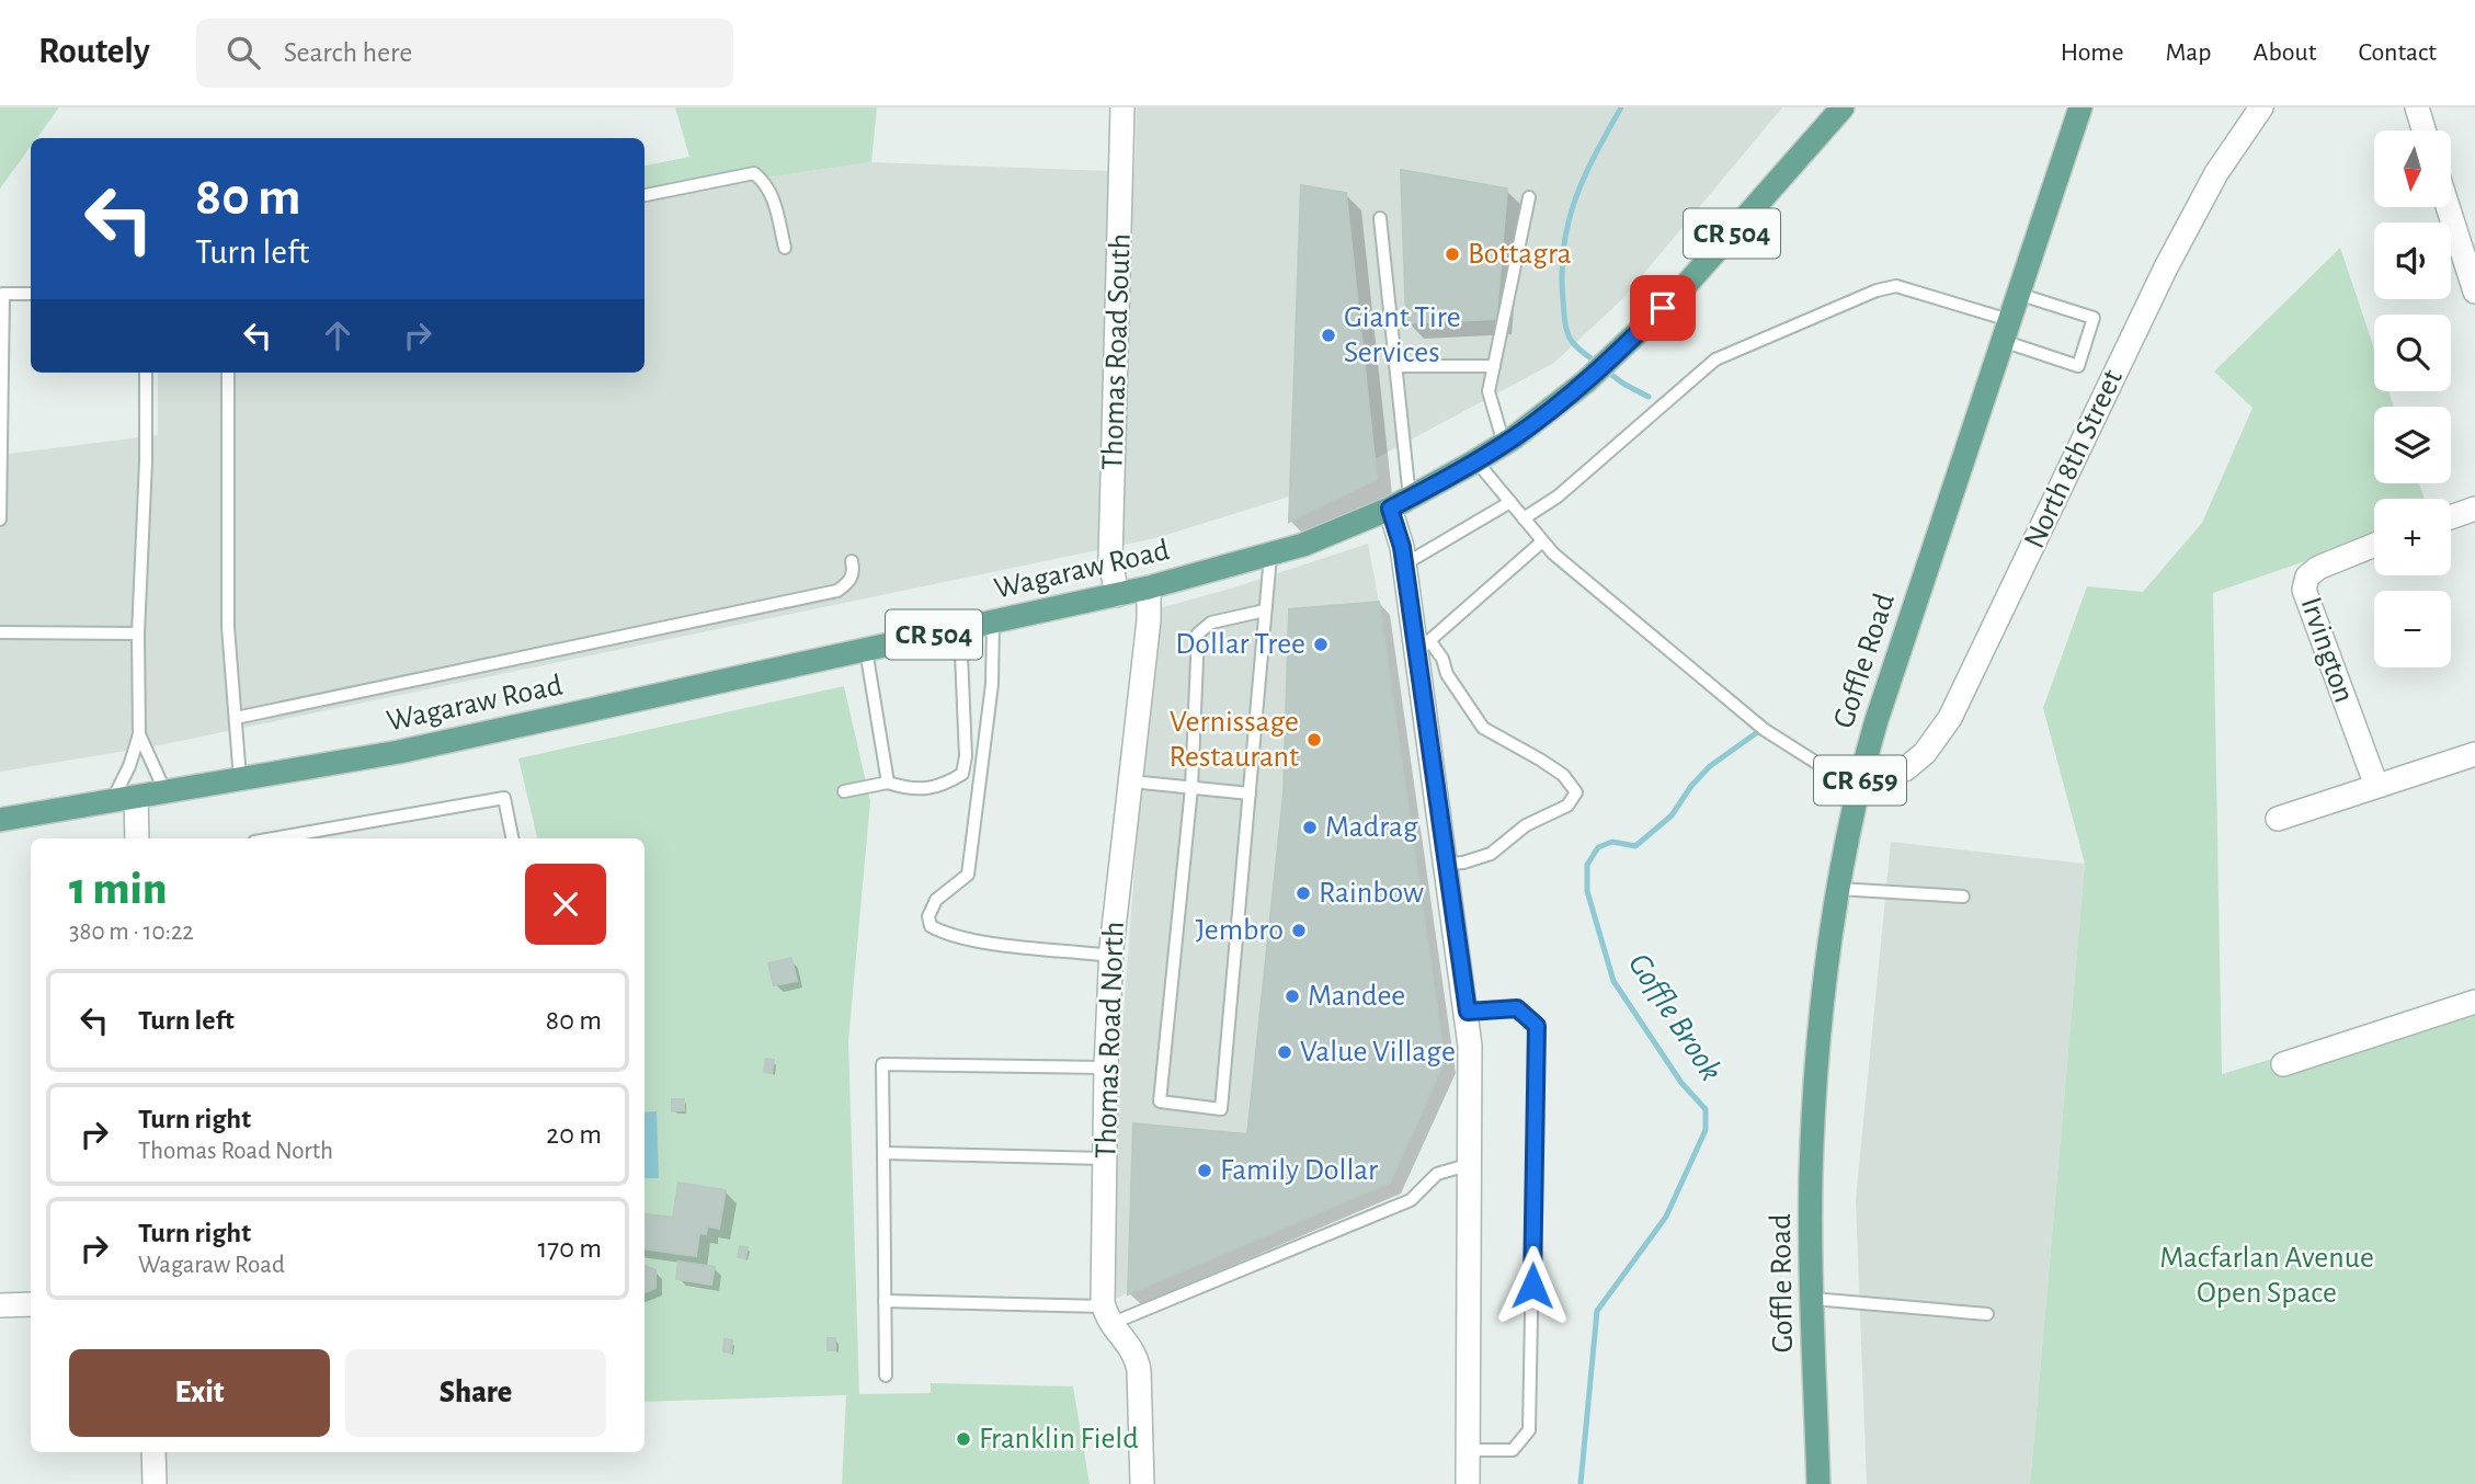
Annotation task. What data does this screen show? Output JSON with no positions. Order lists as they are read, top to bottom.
{
  "streets": {
    "main road": [
      "CR 504",
      "Wagaraw Road",
      "Goffle Road",
      "CR 659"
    ],
    "street": [
      "Thomas Road South",
      "North 8th Street",
      "Irvington",
      "Thomas Road North"
    ]
  },
  "crossings": [
    ["Thomas Road South", "Wagaraw Road"],
    ["North 8th Street", "Goffle Road"],
    ["Wagaraw Road", "Thomas Road North"]
  ],
  "water": ["Goffle Brook"],
  "parks": ["Macfarlan Avenue Open Space"],
  "places": [
    "Bottagra",
    "Giant Tire Services",
    "Dollar Tree",
    "Vernissage Restaurant",
    "Madrag",
    "Rainbow",
    "Jembro",
    "Mandee",
    "Value Village",
    "Family Dollar",
    "Franklin Field"
  ],
  "north": "bottom",
  "page": {
    "header": "Routely",
    "search": "Search here",
    "nav": [
      "Home",
      "Map",
      "About",
      "Contact"
    ],
    "map_buttons": ["+", "−"],
    "turn": ["80 m", "Turn left"],
    "heading": ["1 min", "380 m · 10:22"],
    "list": [
      {
        "name": "Turn left",
        "value": "80 m"
      },
      {
        "name": "Turn right",
        "note": "Thomas Road North",
        "value": "20 m"
      },
      {
        "name": "Turn right",
        "note": "Wagaraw Road",
        "value": "170 m"
      }
    ],
    "buttons": ["Exit", "Share"]
  }
}
